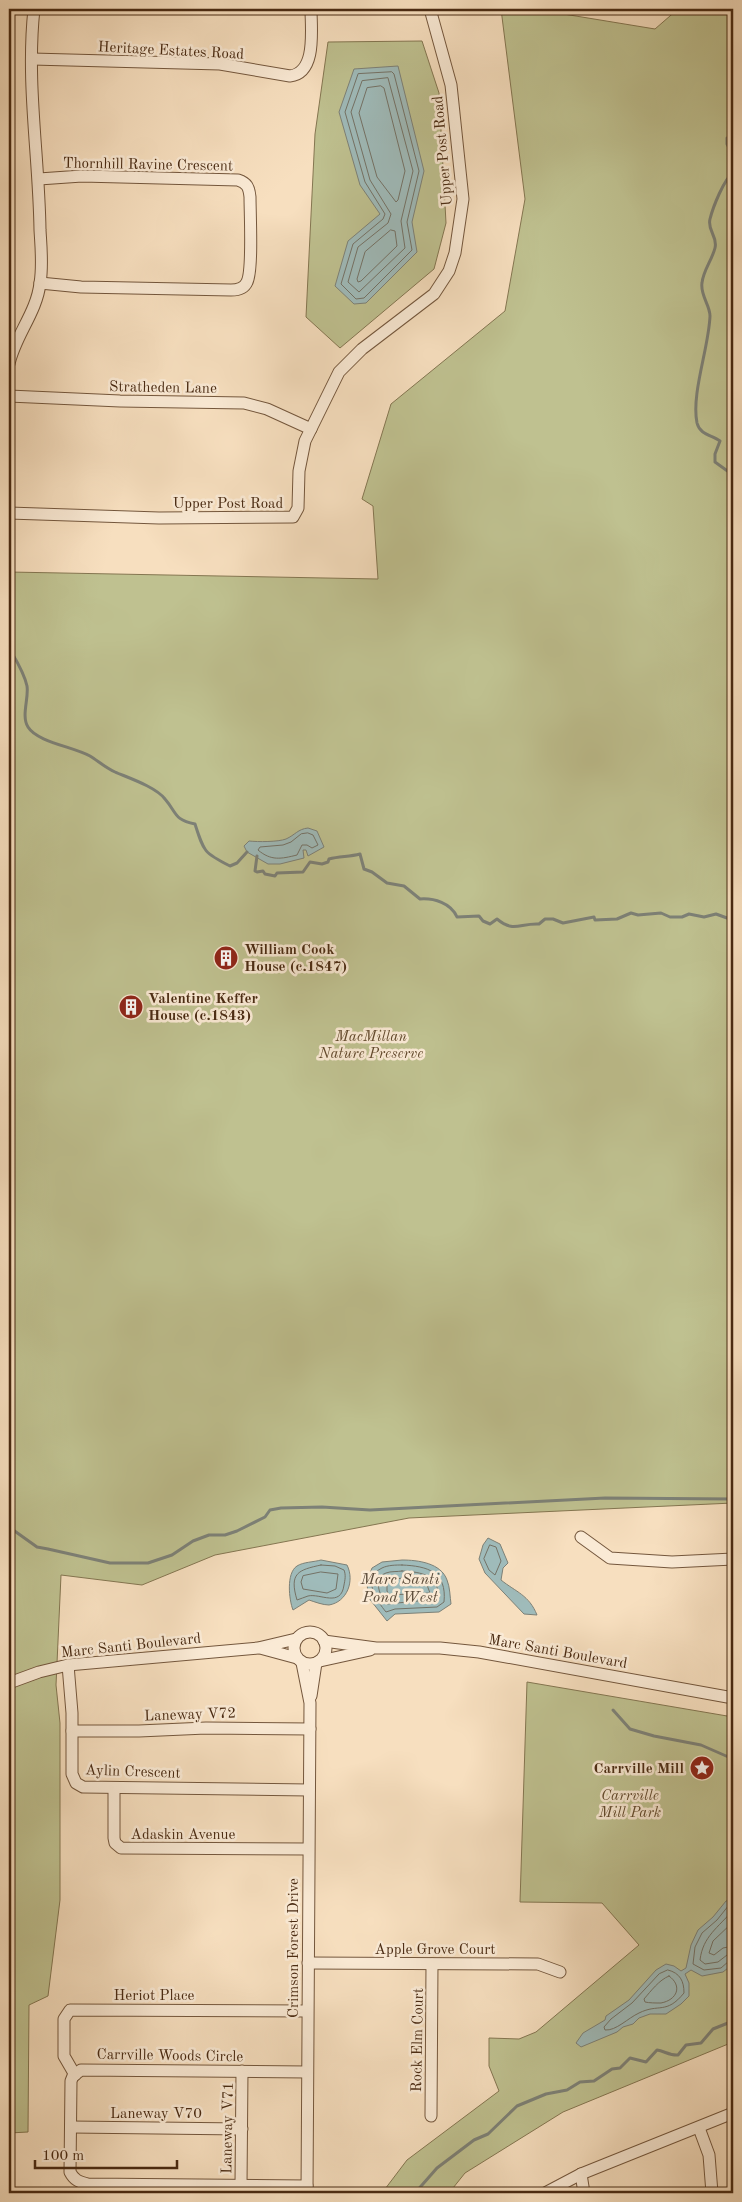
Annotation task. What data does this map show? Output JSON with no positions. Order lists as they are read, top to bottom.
{
  "streets": {
    "street": [
      "Heritage Estates Road",
      "Upper Post Road",
      "Thornhill Ravine Crescent",
      "Stratheden Lane",
      "Marc Santi Boulevard",
      "Laneway V72",
      "Aylin Crescent",
      "Adaskin Avenue",
      "Crimson Forest Drive",
      "Apple Grove Court",
      "Heriot Place",
      "Rock Elm Court",
      "Carrville Woods Circle",
      "Laneway V70",
      "Laneway V71"
    ]
  },
  "crossings": [
    ["Upper Post Road", "Stratheden Lane"],
    ["Marc Santi Boulevard", "Aylin Crescent"],
    ["Marc Santi Boulevard", "Crimson Forest Drive"],
    ["Laneway V72", "Aylin Crescent"],
    ["Laneway V72", "Crimson Forest Drive"],
    ["Aylin Crescent", "Adaskin Avenue"],
    ["Aylin Crescent", "Crimson Forest Drive"],
    ["Adaskin Avenue", "Crimson Forest Drive"],
    ["Crimson Forest Drive", "Apple Grove Court"],
    ["Crimson Forest Drive", "Heriot Place"],
    ["Crimson Forest Drive", "Carrville Woods Circle"],
    ["Apple Grove Court", "Rock Elm Court"],
    ["Heriot Place", "Carrville Woods Circle"],
    ["Carrville Woods Circle", "Laneway V71"],
    ["Laneway V70", "Laneway V71"]
  ],
  "water": ["Marc Santi Pond West"],
  "parks": ["MacMillan Nature Preserve", "Carrville Mill Park"],
  "places": {
    "building": ["William Cook House (c.1847)", "Valentine Keffer House (c.1843)"],
    "place": ["Carrville Mill"]
  },
  "scale_bar": "100 m"
}
